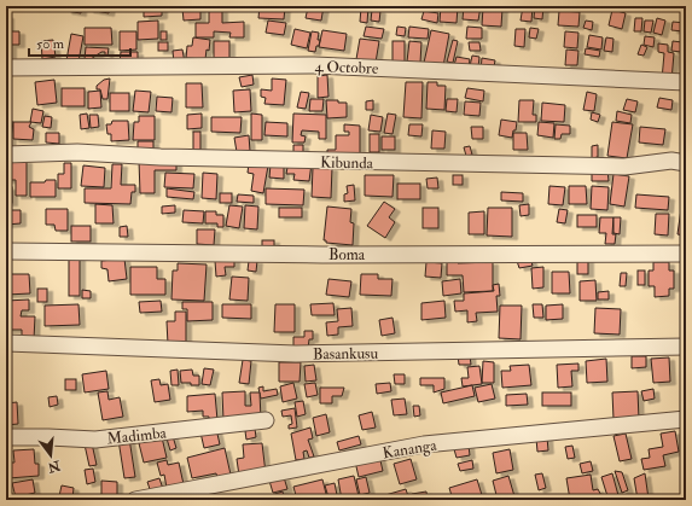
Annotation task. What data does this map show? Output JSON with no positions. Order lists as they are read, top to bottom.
{
  "streets": {
    "street": [
      "4 Octobre",
      "Kibunda",
      "Boma",
      "Basankusu",
      "Madimba",
      "Kananga"
    ]
  },
  "scale_bar": "50 m",
  "north": "bottom"
}
